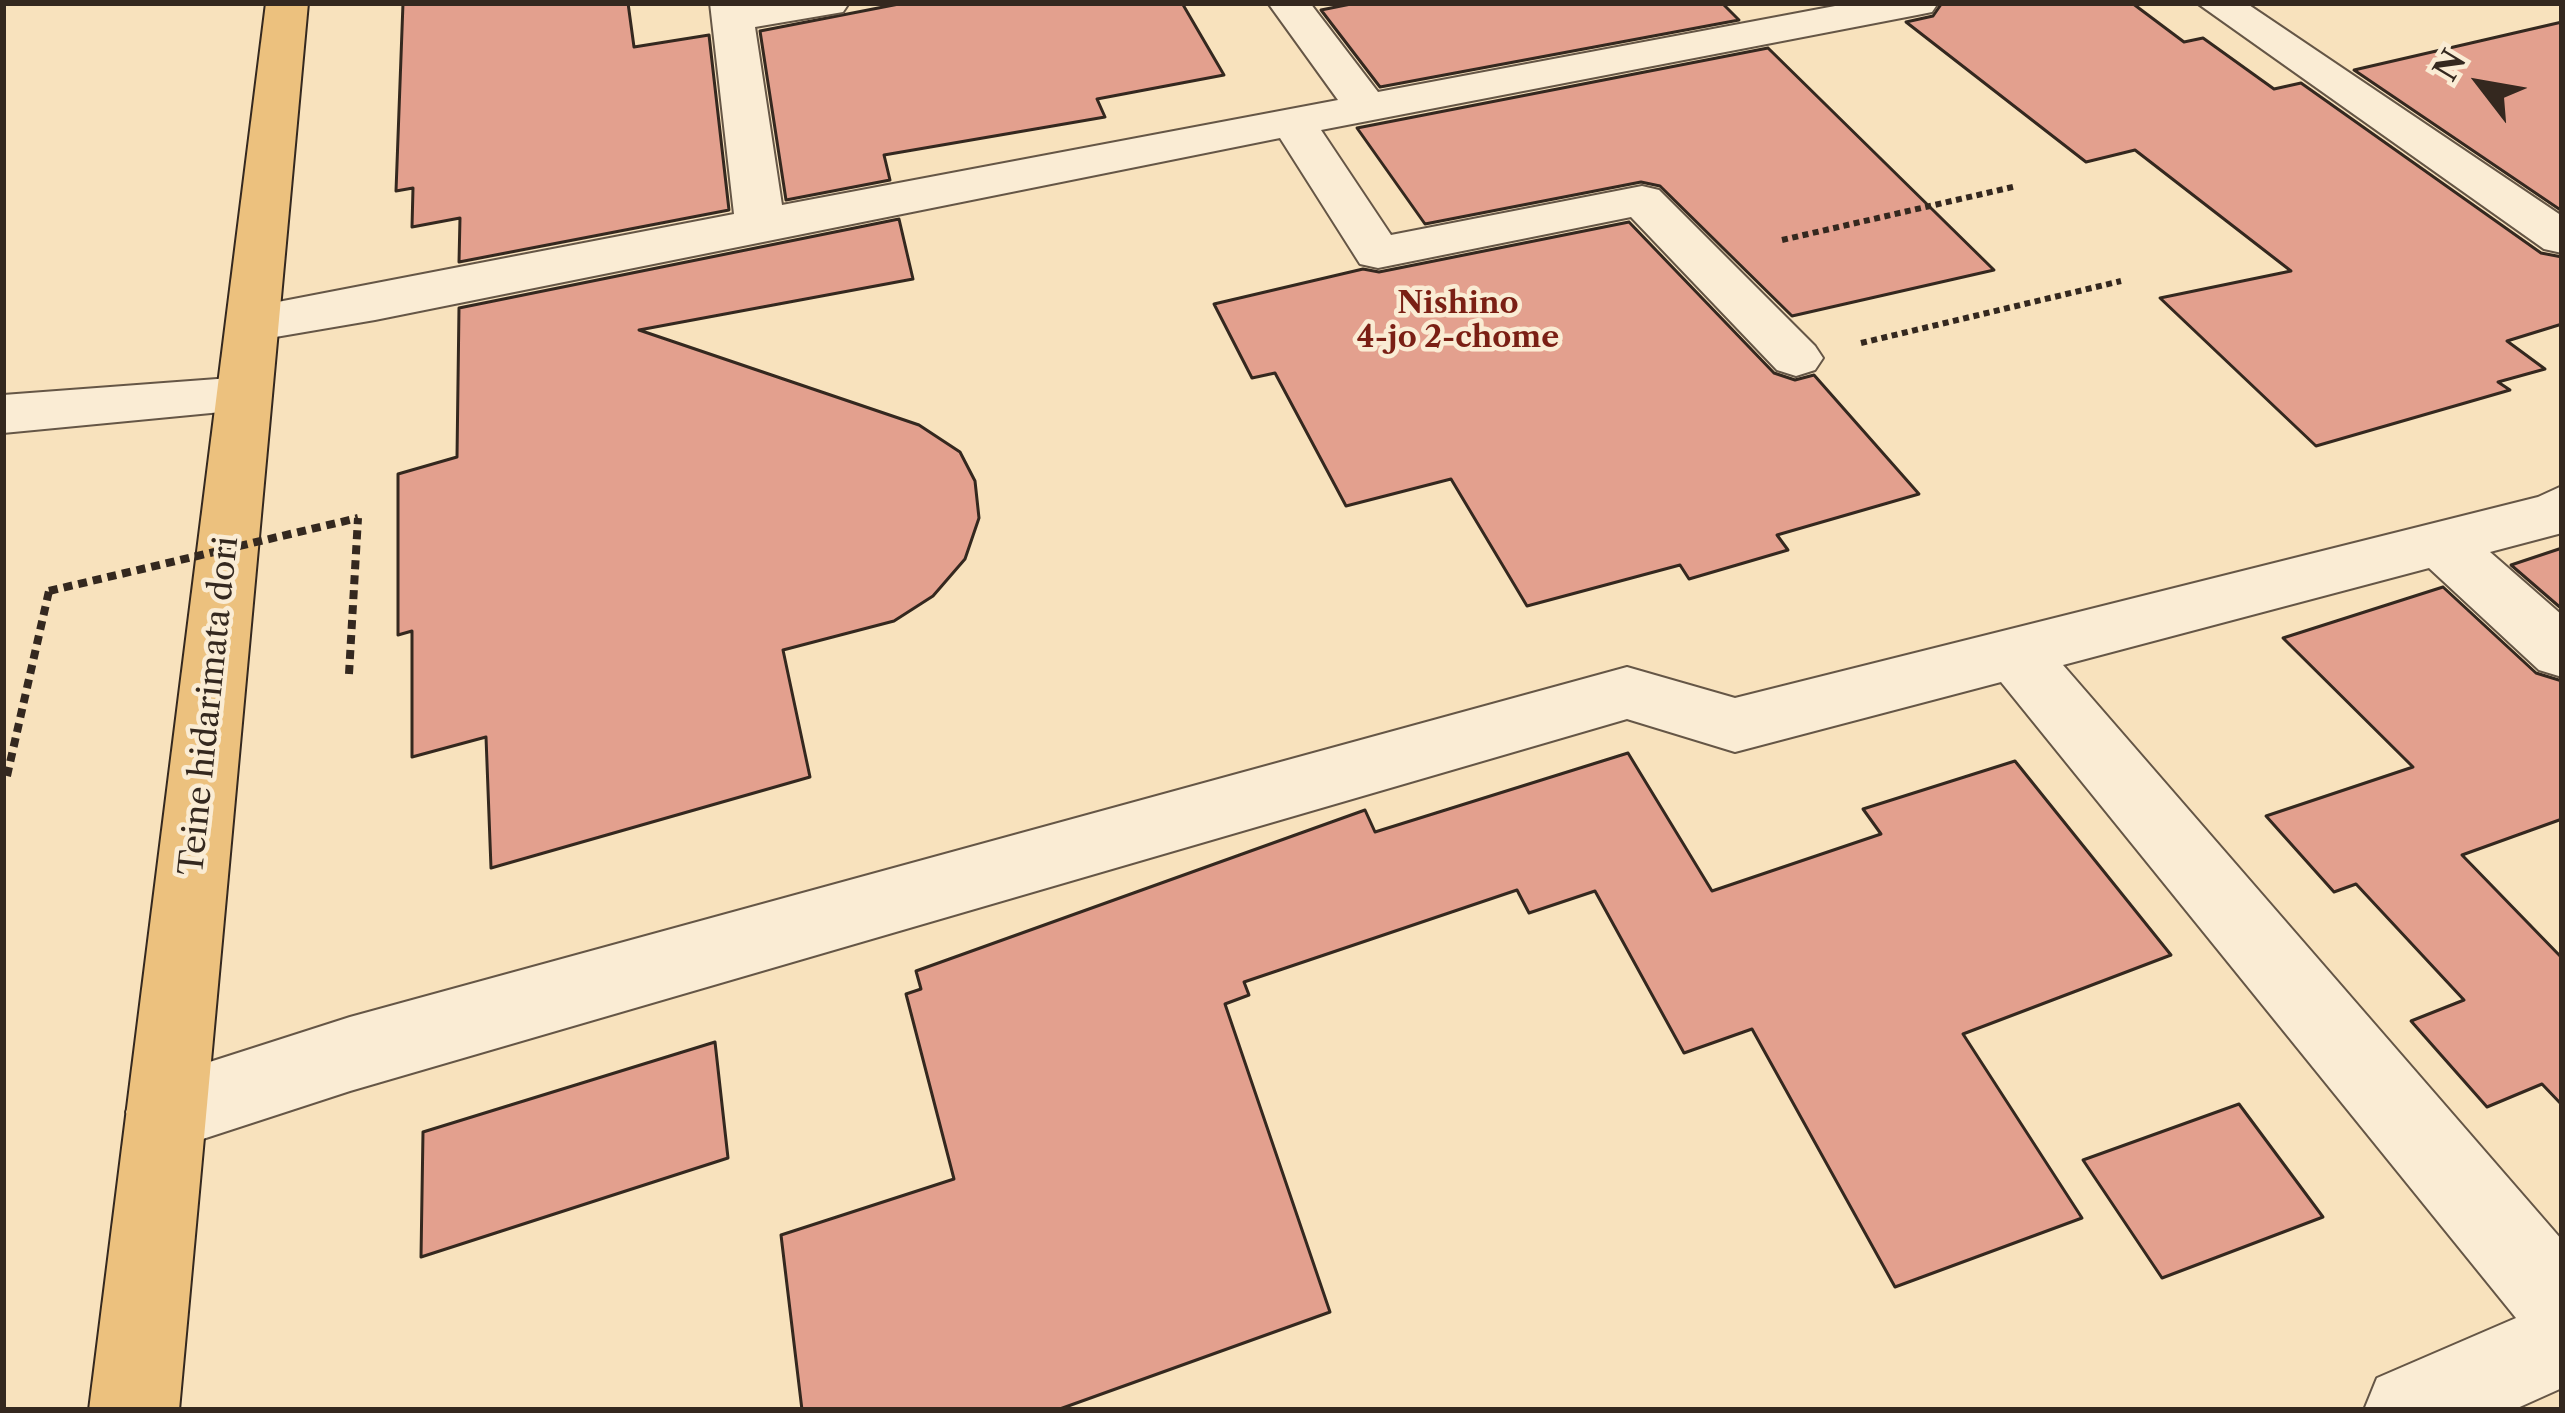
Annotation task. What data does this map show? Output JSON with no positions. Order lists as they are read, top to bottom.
{
  "streets": {
    "main road": ["Teine hidarimata dori"]
  },
  "districts": ["Nishino 4-jo 2-chome"],
  "north": "top left"
}
